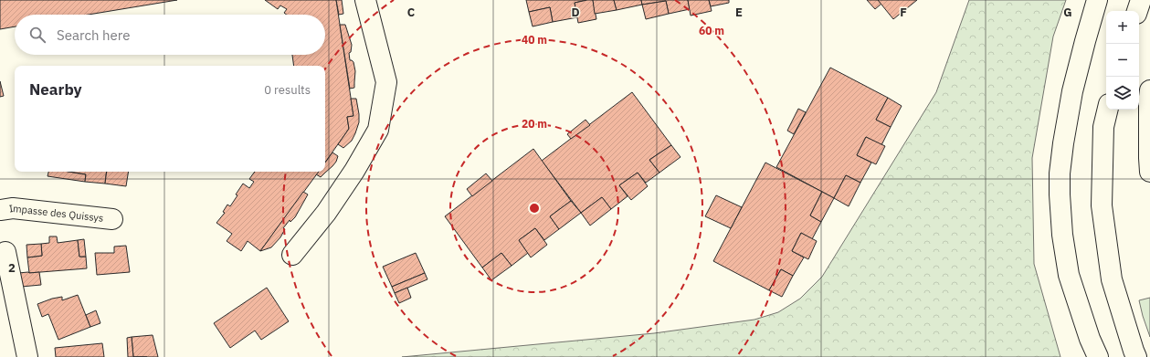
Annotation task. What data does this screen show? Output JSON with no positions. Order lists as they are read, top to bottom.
{
  "streets": {
    "main road": ["Impasse des Quissys"]
  },
  "page": {
    "map_buttons": ["+", "−"],
    "search": "Search here",
    "heading": ["Nearby", "0 results"]
  },
  "grid": {
    "columns": [
      "C",
      "D",
      "E",
      "F",
      "G"
    ],
    "rows": ["2"]
  },
  "rings": ["60 m", "40 m", "20 m"]
}
